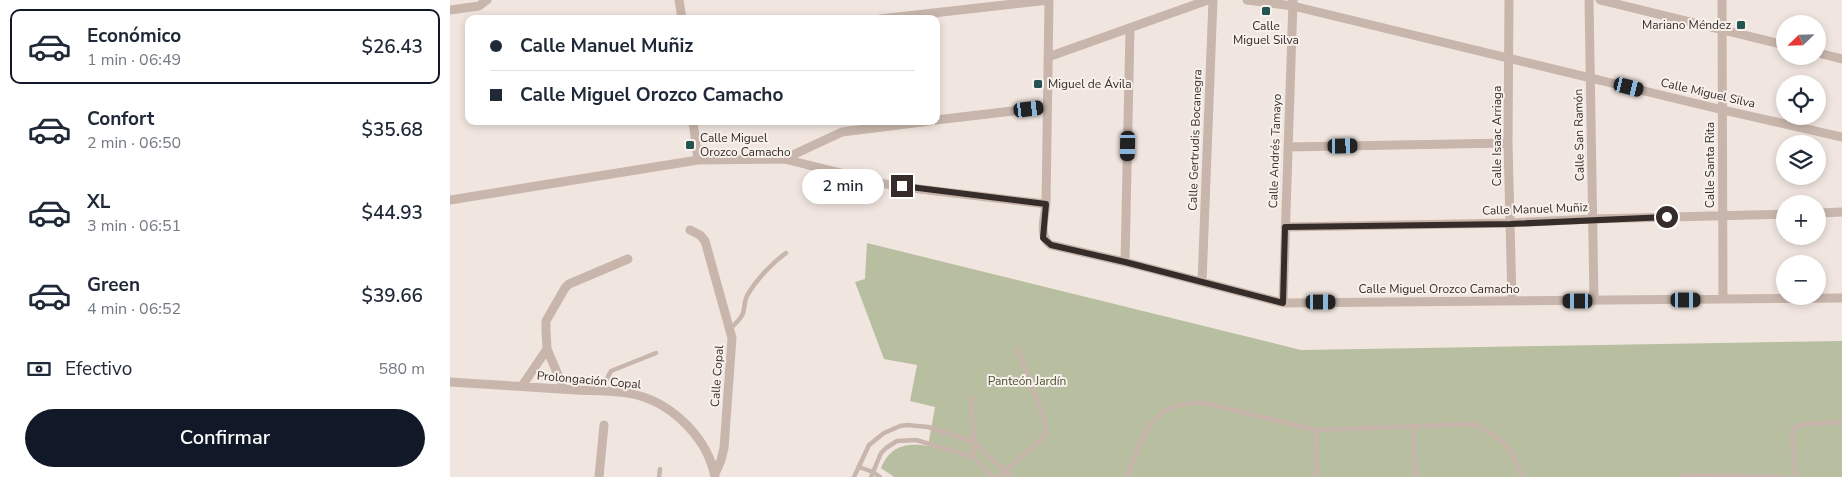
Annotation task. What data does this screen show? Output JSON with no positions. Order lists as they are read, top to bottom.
{
  "streets": {
    "street": [
      "Calle Miguel Silva",
      "Calle San Ramón",
      "Calle Isaac Arriaga",
      "Calle Gertrudis Bocanegra",
      "Calle Andrés Tamayo",
      "Calle Santa Rita",
      "Calle Manuel Muñiz",
      "Calle Miguel Orozco Camacho",
      "Calle Copal",
      "Prolongación Copal"
    ]
  },
  "crossings": [
    ["Calle Miguel Silva", "Calle San Ramón"],
    ["Calle Miguel Silva", "Calle Isaac Arriaga"],
    ["Calle Miguel Silva", "Calle Andrés Tamayo"],
    ["Calle Miguel Silva", "Calle Santa Rita"],
    ["Calle San Ramón", "Calle Manuel Muñiz"],
    ["Calle San Ramón", "Calle Miguel Orozco Camacho"],
    ["Calle Isaac Arriaga", "Calle Manuel Muñiz"],
    ["Calle Isaac Arriaga", "Calle Miguel Orozco Camacho"],
    ["Calle Gertrudis Bocanegra", "Calle Miguel Orozco Camacho"],
    ["Calle Andrés Tamayo", "Calle Manuel Muñiz"],
    ["Calle Andrés Tamayo", "Calle Miguel Orozco Camacho"],
    ["Calle Santa Rita", "Calle Manuel Muñiz"],
    ["Calle Santa Rita", "Calle Miguel Orozco Camacho"],
    ["Calle Copal", "Prolongación Copal"]
  ],
  "parks": ["Panteón Jardín"],
  "places": {
    "transit": [
      "Calle Miguel Silva",
      "Mariano Méndez",
      "Miguel de Ávila",
      "Calle Miguel Orozco Camacho"
    ]
  },
  "north": "bottom left",
  "page": {
    "list": [
      {
        "name": "Económico",
        "note": "1 min · 06:49",
        "value": "$26.43"
      },
      {
        "name": "Confort",
        "note": "2 min · 06:50",
        "value": "$35.68"
      },
      {
        "name": "XL",
        "note": "3 min · 06:51",
        "value": "$44.93"
      },
      {
        "name": "Green",
        "note": "4 min · 06:52",
        "value": "$39.66"
      }
    ],
    "map_buttons": ["+", "−"],
    "banner": ["Calle Manuel Muñiz", "Calle Miguel Orozco Camacho"],
    "bubble": "2 min",
    "pay": ["Efectivo", "580 m"],
    "buttons": "Confirmar"
  }
}
